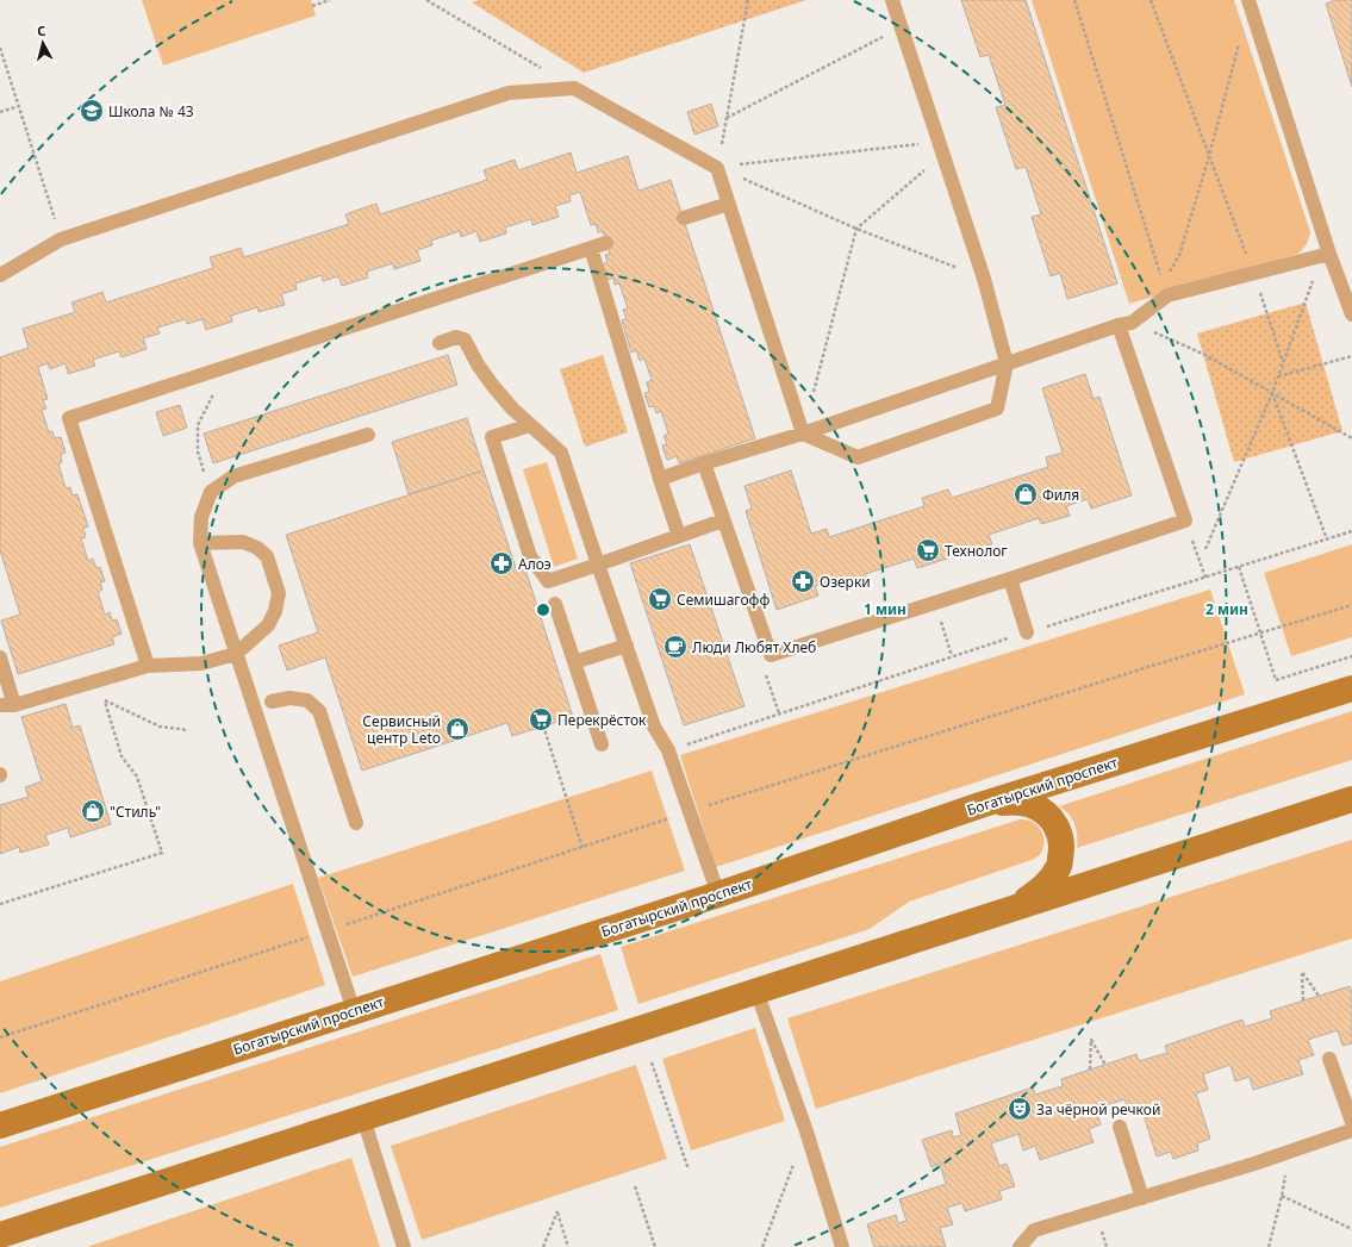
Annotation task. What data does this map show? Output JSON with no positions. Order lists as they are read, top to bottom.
{
  "streets": {
    "main road": ["Богатырский проспект"]
  },
  "places": {
    "school or university": ["Школа № 43"],
    "shop": ["Филя", "Сервисный центр Leto", "\"Стиль\""],
    "supermarket": ["Технолог", "Семишагофф", "Перекрёсток"],
    "pharmacy": ["Алоэ", "Озерки"],
    "cafe": ["Люди Любят Хлеб"],
    "theatre": ["За чёрной речкой"]
  },
  "north": "top",
  "rings": ["1 мин", "2 мин"]
}
